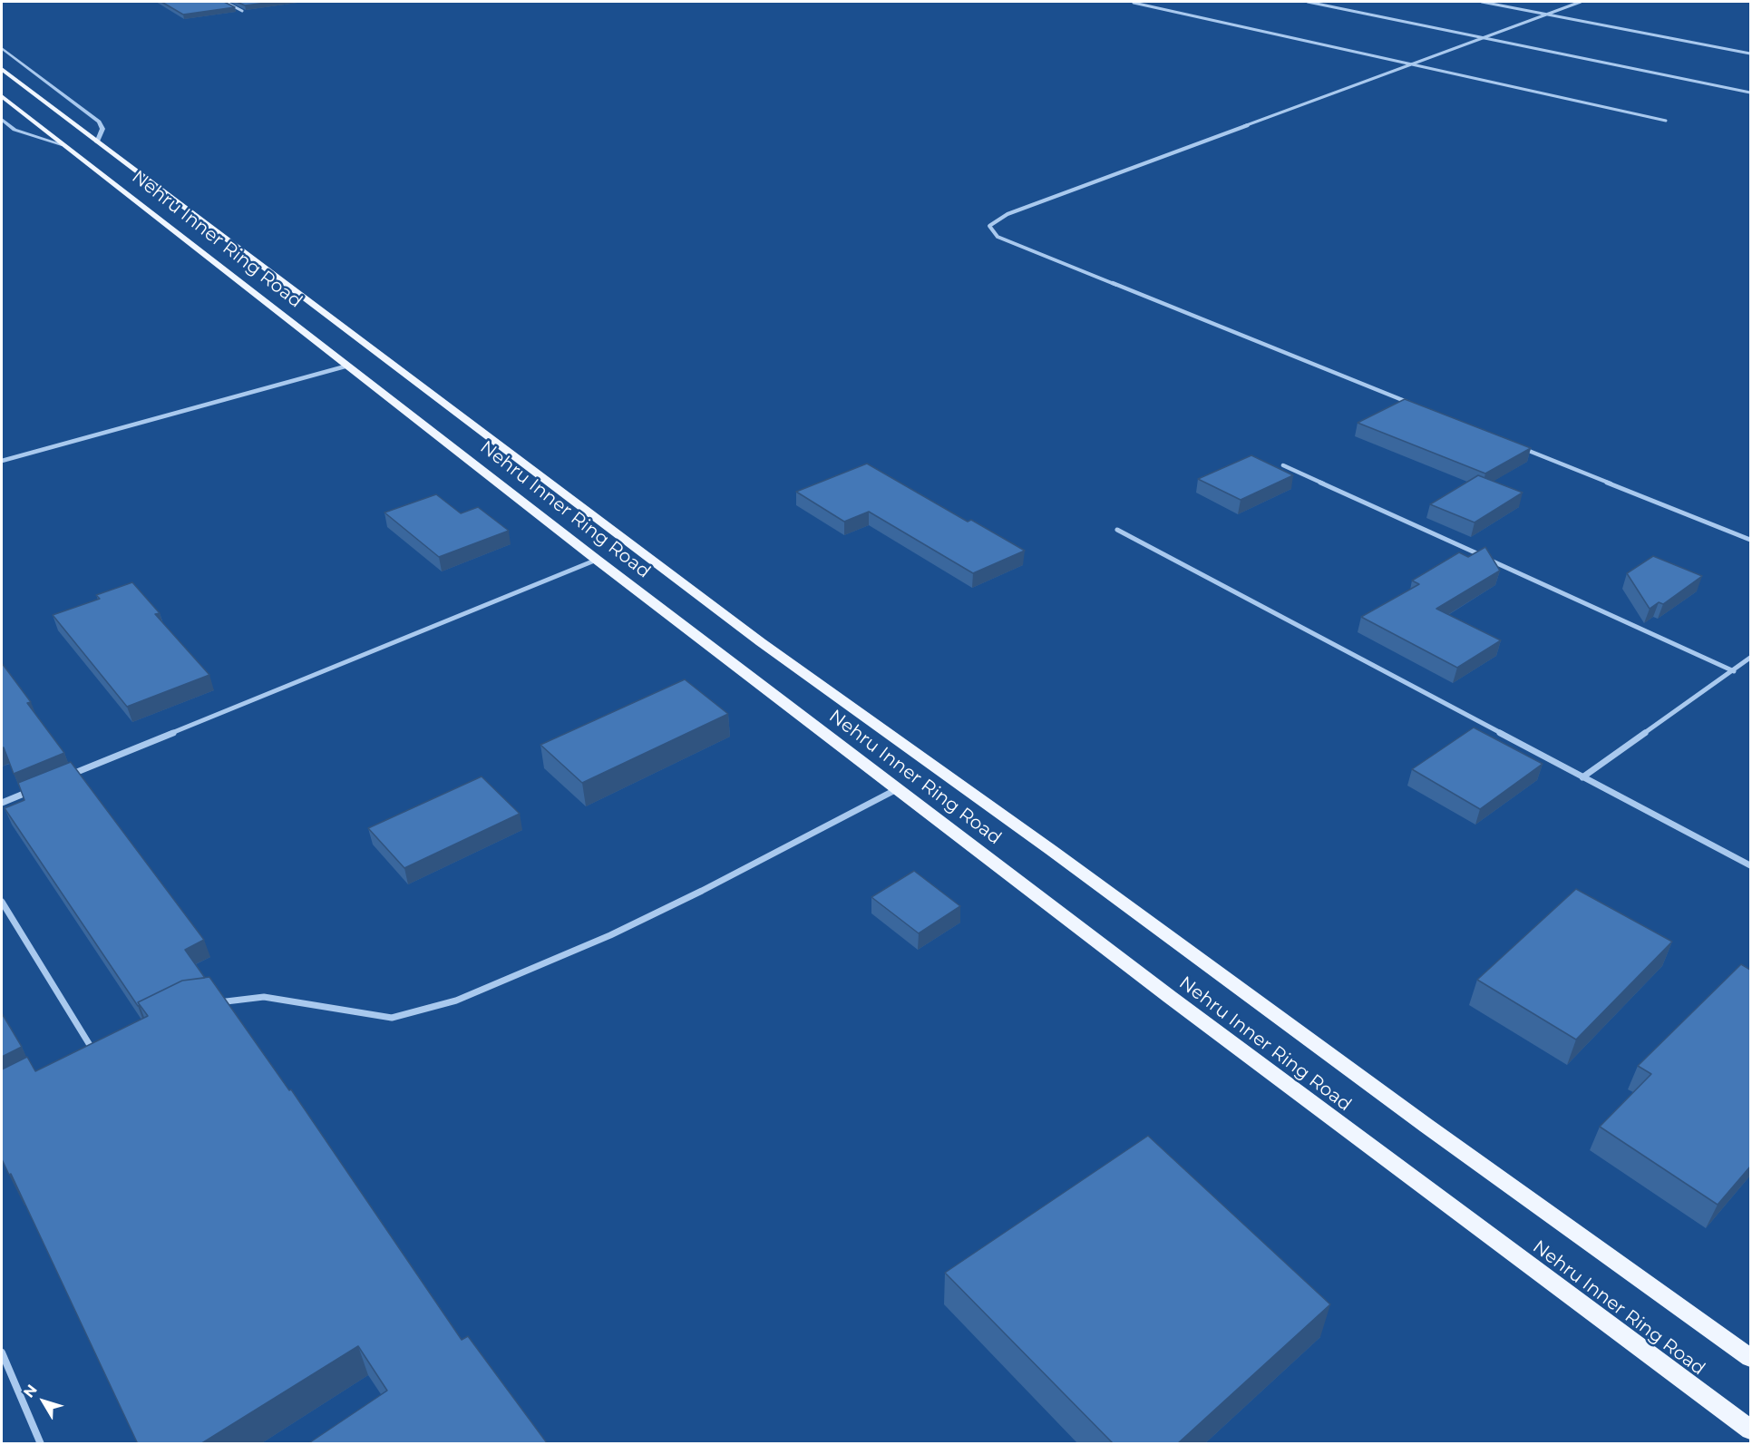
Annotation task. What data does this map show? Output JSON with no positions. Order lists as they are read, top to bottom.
{
  "streets": {
    "main road": ["Nehru Inner Ring Road"]
  },
  "north": "top left"
}
